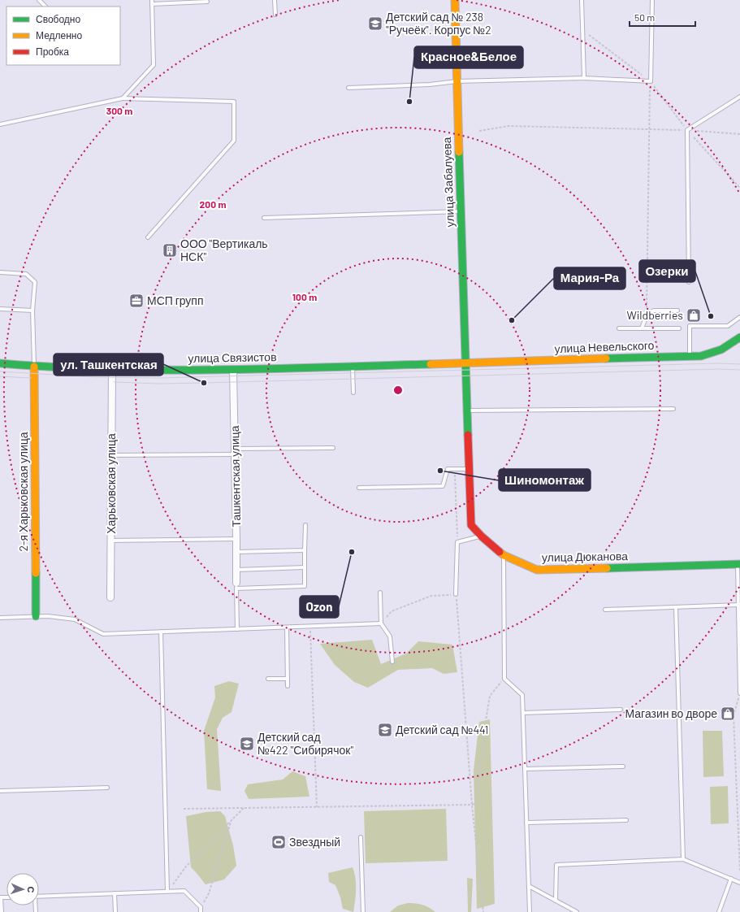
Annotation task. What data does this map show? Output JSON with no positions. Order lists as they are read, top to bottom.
{
  "streets": {
    "street": [
      "улица Забалуева",
      "улица Невельского",
      "улица Связистов",
      "Ташкентская улица",
      "Харьковская улица",
      "2-я Харьковская улица",
      "улица Дюканова"
    ]
  },
  "crossings": [
    ["улица Забалуева", "улица Невельского"],
    ["улица Забалуева", "улица Связистов"],
    ["улица Забалуева", "улица Дюканова"],
    ["улица Невельского", "улица Связистов"],
    ["улица Невельского", "улица Дюканова"],
    ["улица Связистов", "Ташкентская улица"],
    ["улица Связистов", "Харьковская улица"],
    ["улица Связистов", "2-я Харьковская улица"],
    ["улица Связистов", "улица Дюканова"]
  ],
  "places": {
    "school or university": ["Детский сад № 238 \"Ручеёк\". Корпус №2", "Детский сад №441", "Детский сад №422 \"Сибирячок\""],
    "other": [
      "Красное&Белое",
      "Озерки",
      "Мария-Ра",
      "ул. Ташкентская",
      "Шиномонтаж",
      "Ozon"
    ],
    "building": ["ООО \"Вертикаль НСК\""],
    "office": ["МСП групп"],
    "shop": ["Wildberries", "Магазин во дворе"],
    "sports": ["Звездный"]
  },
  "legend": ["Свободно", "Медленно", "Пробка"],
  "scale_bar": "50 m",
  "north": "right",
  "rings": ["300 m", "200 m", "100 m"]
}
